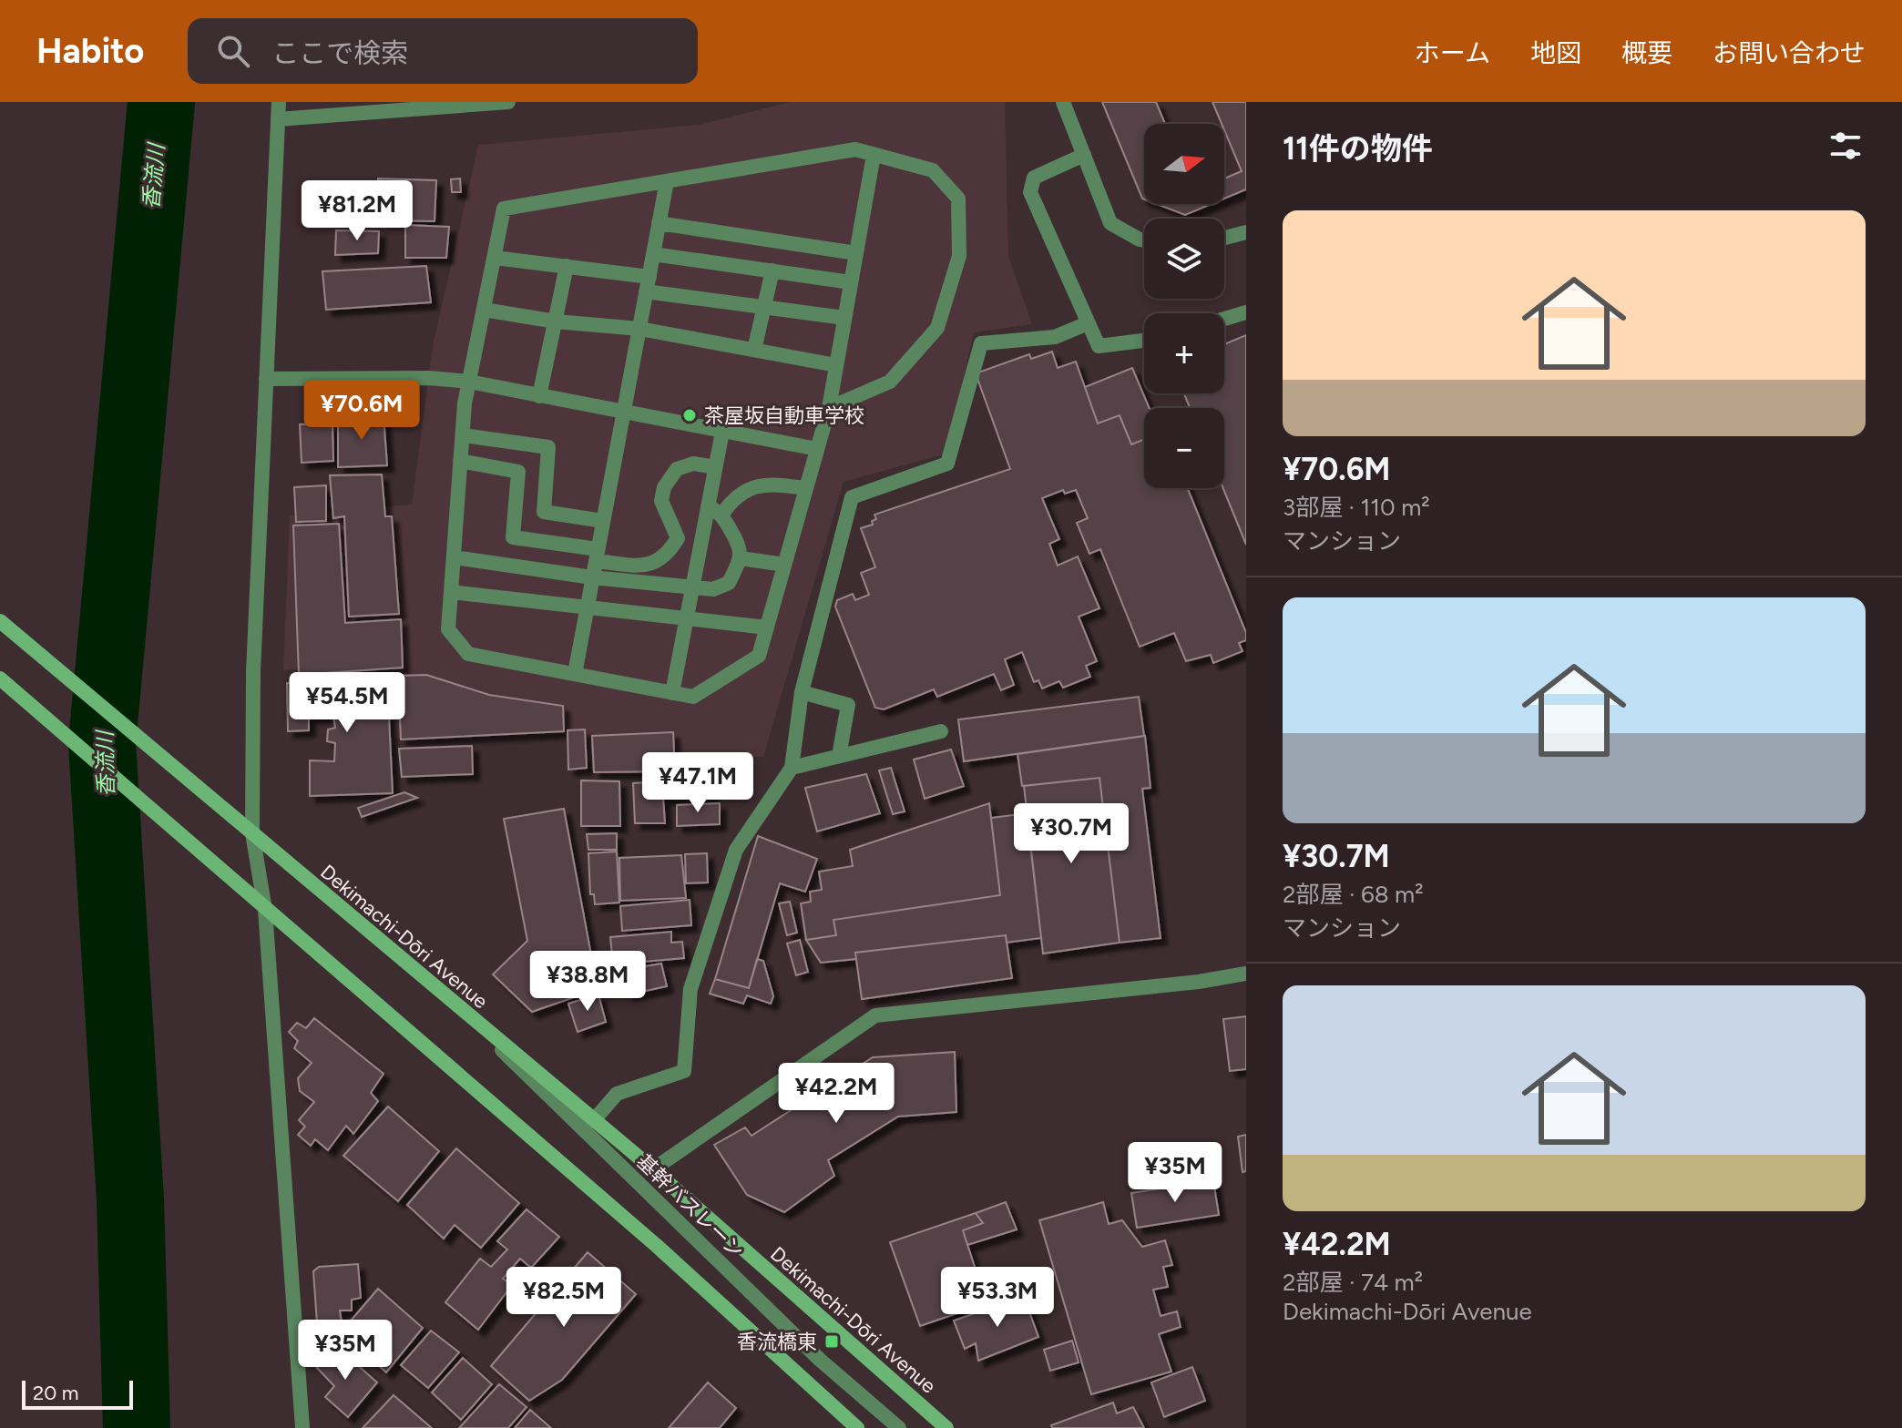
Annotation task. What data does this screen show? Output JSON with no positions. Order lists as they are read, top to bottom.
{
  "streets": {
    "main road": ["Dekimachi-Dōri Avenue"],
    "street": ["基幹バスレーン"]
  },
  "crossings": [
    ["Dekimachi-Dōri Avenue", "基幹バスレーン"]
  ],
  "water": ["香流川"],
  "places": {
    "other": ["茶屋坂自動車学校"],
    "transit": ["香流橋東"]
  },
  "scale_bar": "20 m",
  "north": "right",
  "page": {
    "header": "Habito",
    "search": "ここで検索",
    "nav": [
      "ホーム",
      "地図",
      "概要",
      "お問い合わせ"
    ],
    "heading": "11件の物件",
    "map_buttons": ["+", "−"],
    "price": [
      "¥81.2M",
      "¥70.6M",
      "¥54.5M",
      "¥47.1M",
      "¥30.7M",
      "¥38.8M",
      "¥42.2M",
      "¥35M",
      "¥82.5M",
      "¥53.3M",
      "¥35M"
    ],
    "list": [
      {
        "name": "¥70.6M",
        "note": "3部屋 · 110 m² · マンション"
      },
      {
        "name": "¥30.7M",
        "note": "2部屋 · 68 m² · マンション"
      },
      {
        "name": "¥42.2M",
        "note": "2部屋 · 74 m² · Dekimachi-Dōri Avenue"
      }
    ],
    "scale": "20 m"
  }
}
